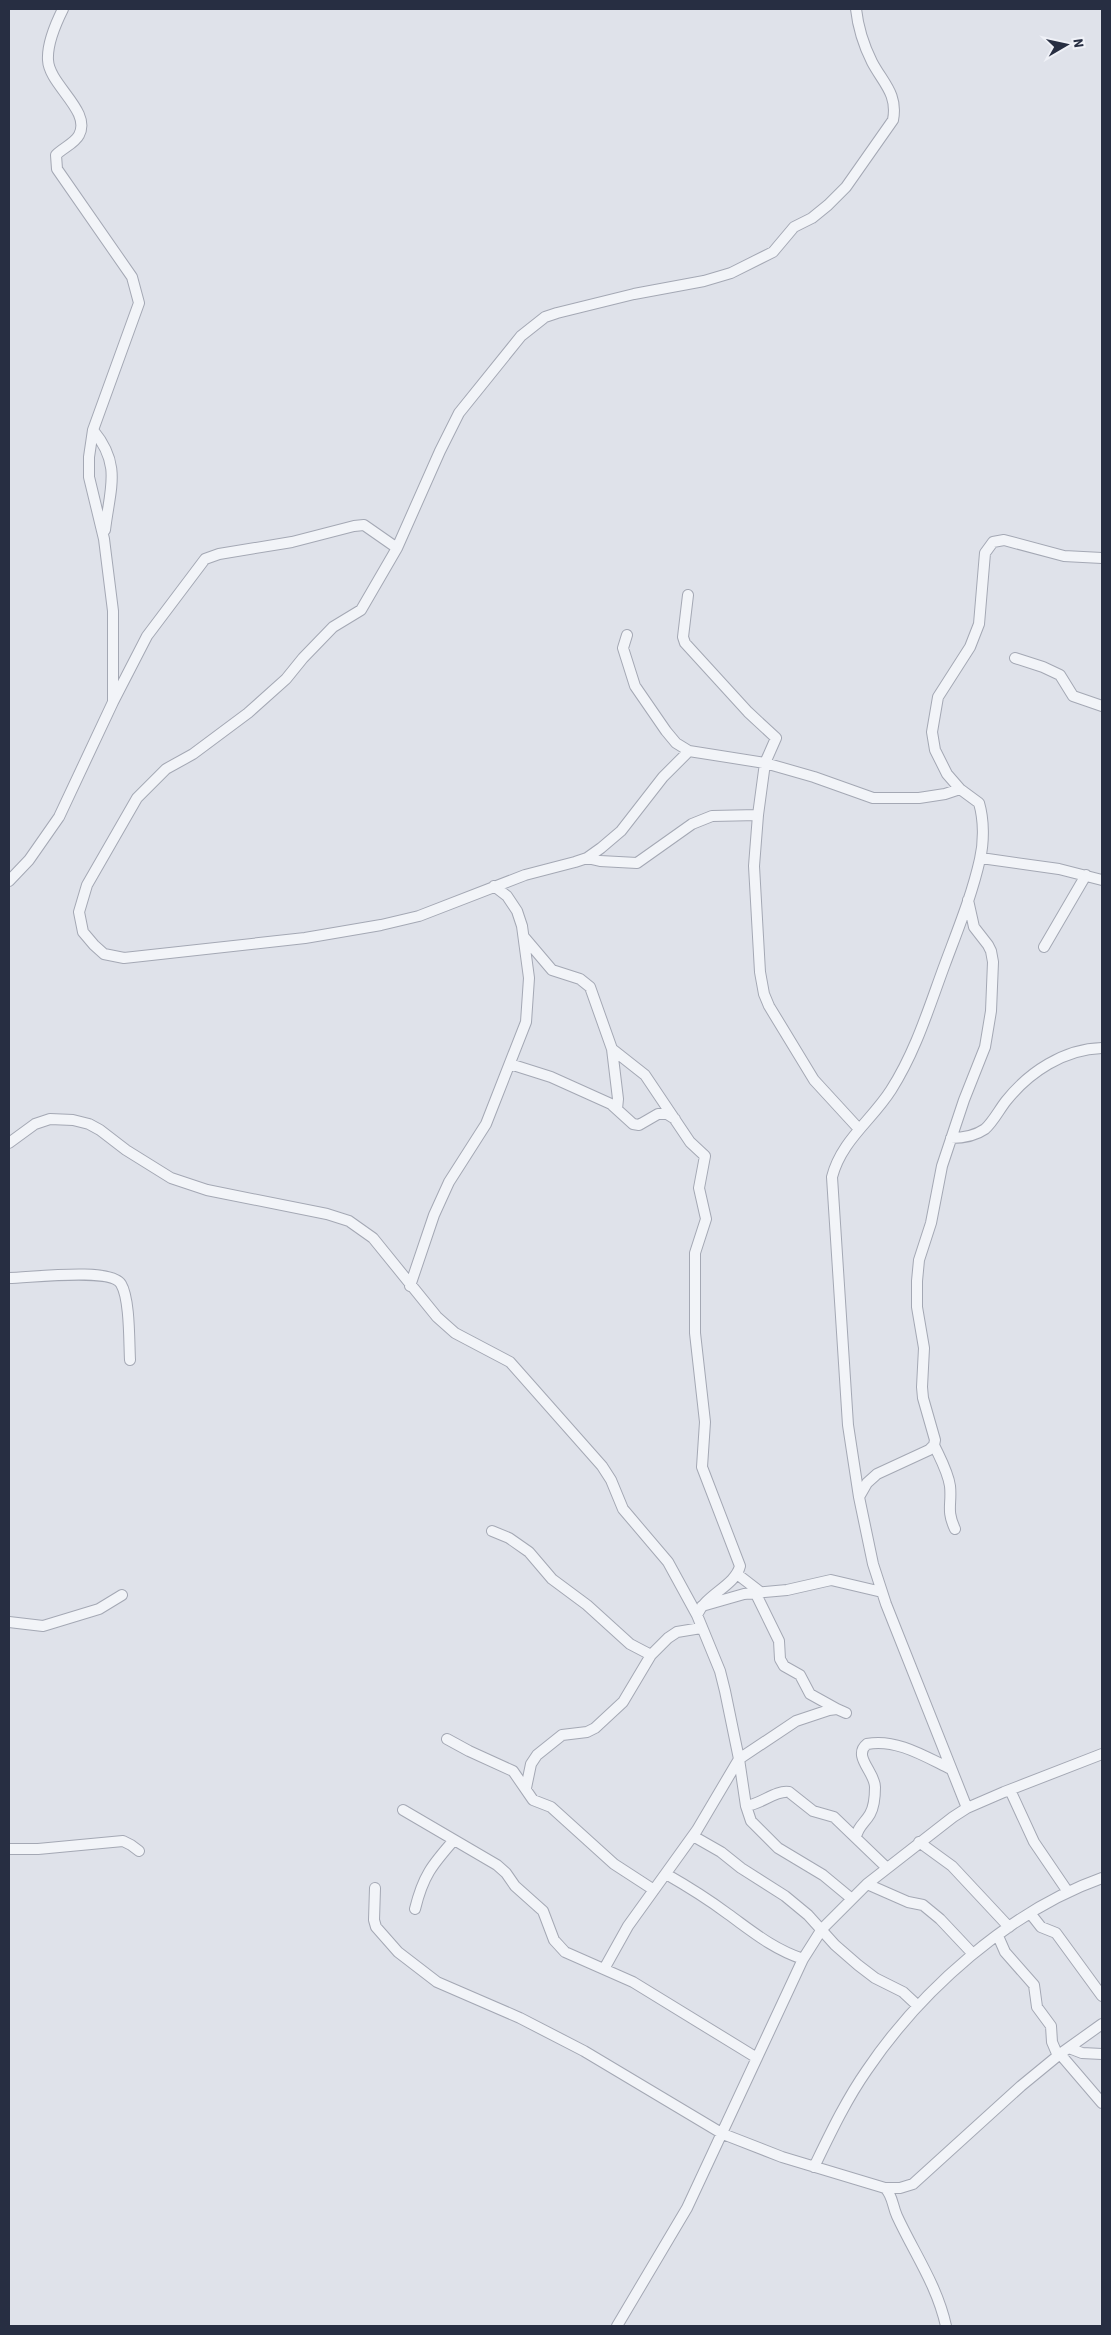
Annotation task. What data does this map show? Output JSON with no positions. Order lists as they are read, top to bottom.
{
  "north": "right"
}
